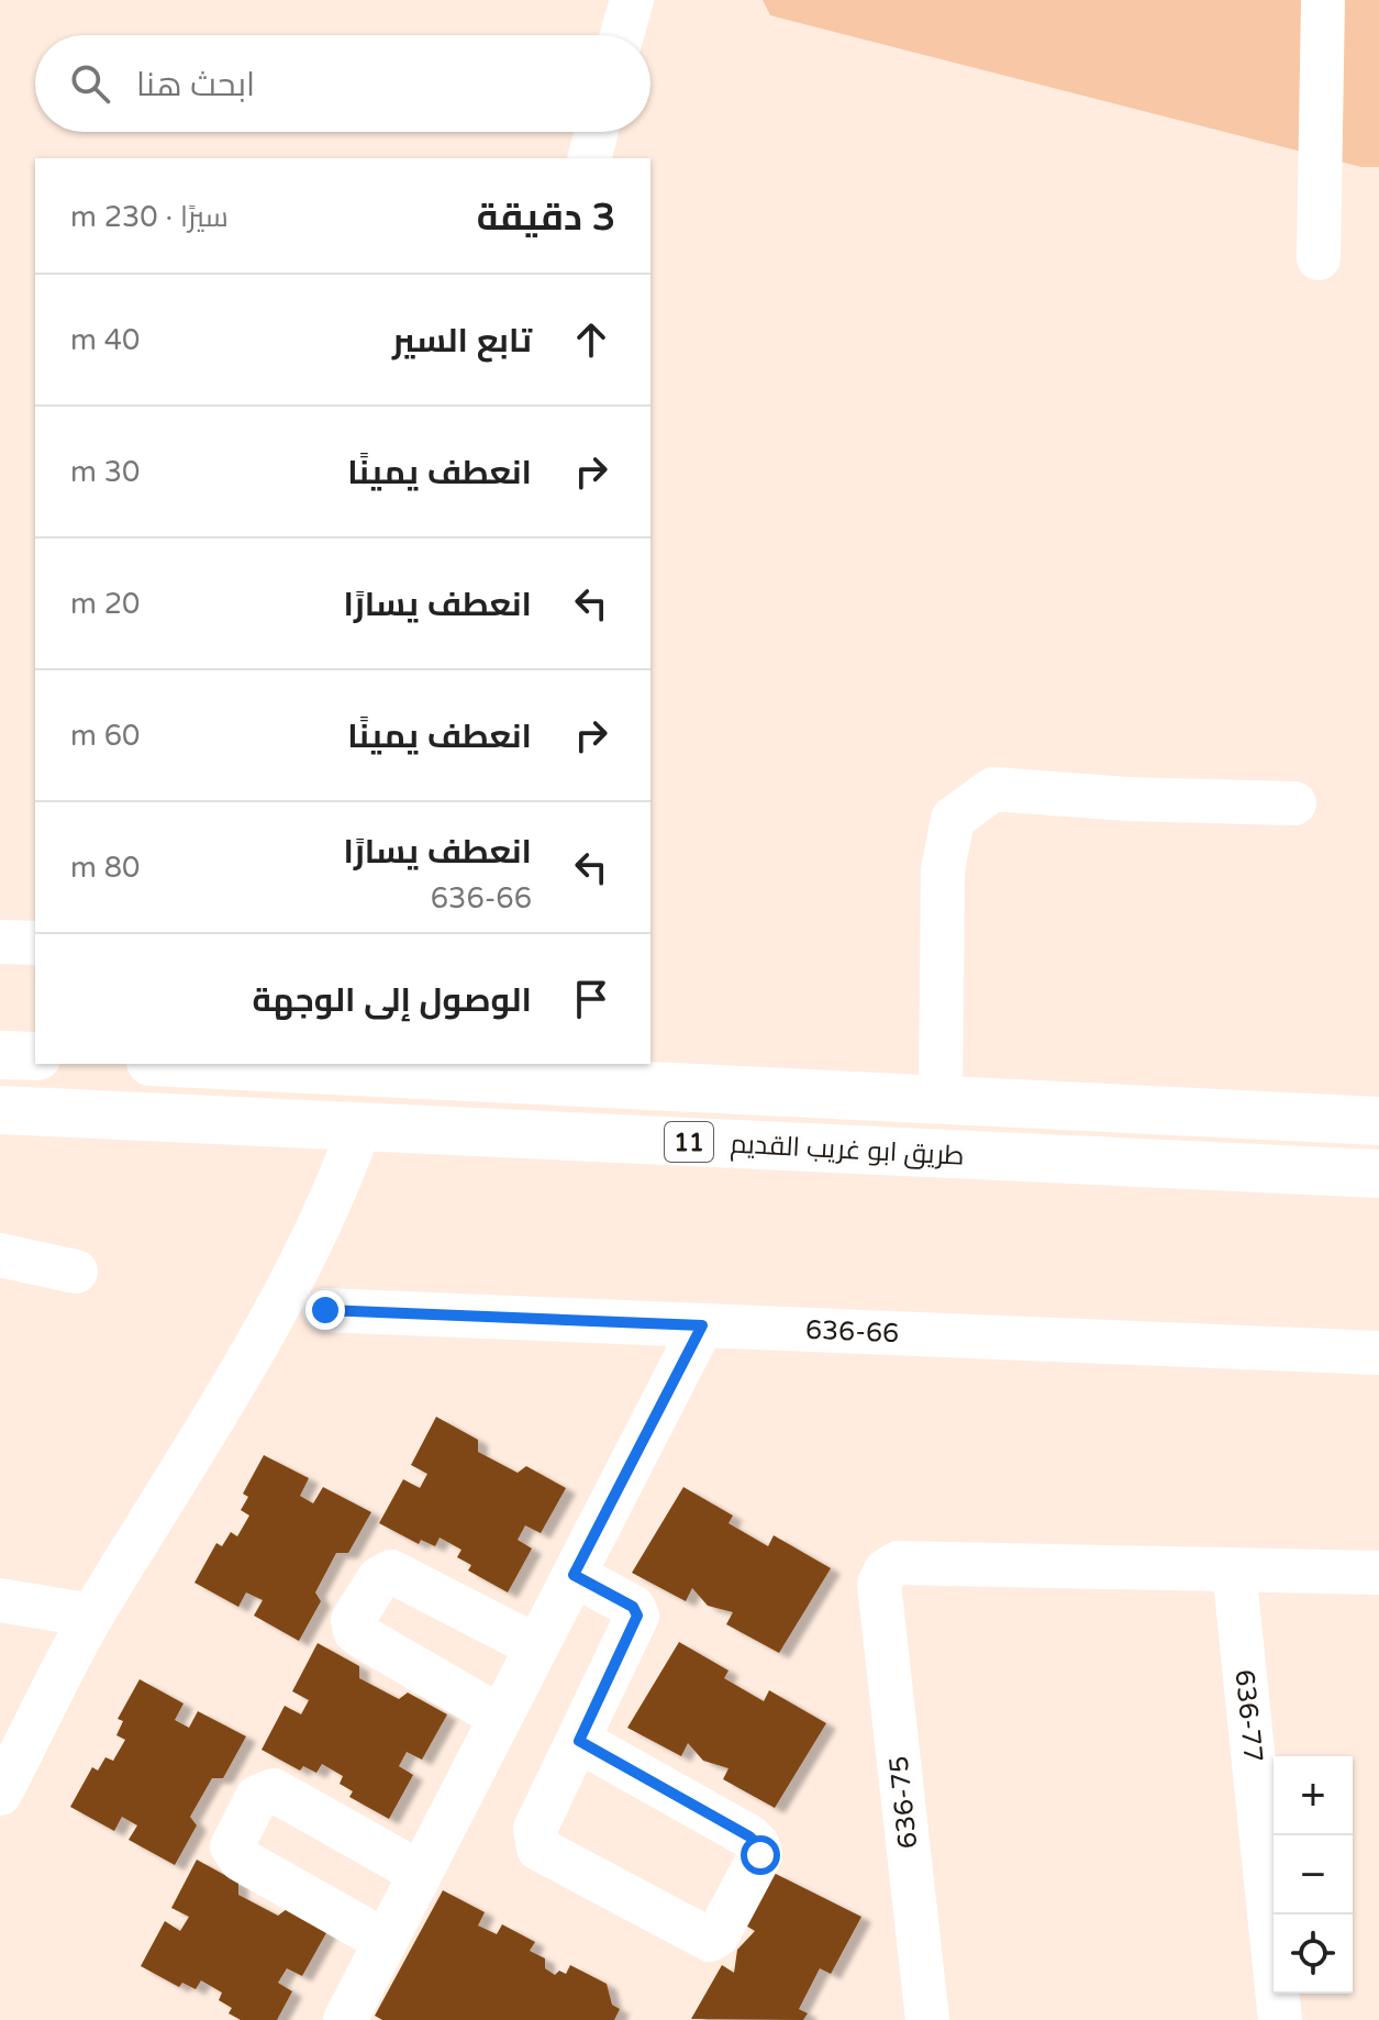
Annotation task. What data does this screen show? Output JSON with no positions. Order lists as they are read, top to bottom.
{
  "streets": {
    "highway": ["11", "طريق ابو غريب القديم"],
    "street": ["636-66", "636-77", "636-75"]
  },
  "crossings": [
    ["636-77", "636-75"]
  ],
  "page": {
    "search": "ابحث هنا",
    "heading": ["3 دقيقة", "سيرًا · 230 m"],
    "list": [
      ["تابع السير", "40 m"],
      ["انعطف يمينًا", "30 m"],
      ["انعطف يسارًا", "20 m"],
      ["انعطف يمينًا", "60 m"],
      ["انعطف يسارًا", "636-66", "80 m"],
      "الوصول إلى الوجهة"
    ],
    "map_buttons": ["+", "−"]
  }
}
